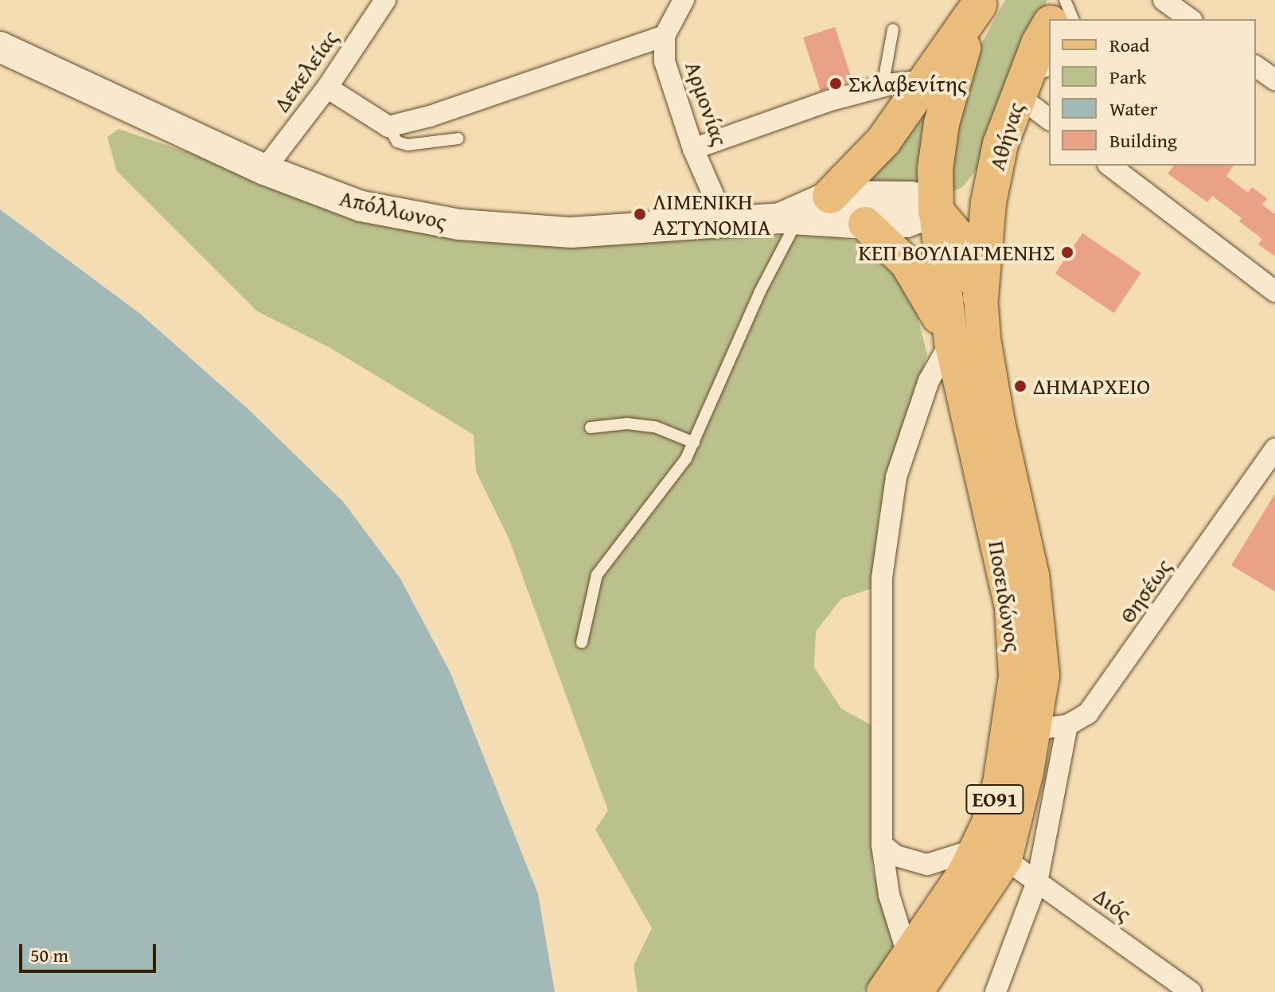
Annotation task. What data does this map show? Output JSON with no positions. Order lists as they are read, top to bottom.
{
  "streets": {
    "highway": ["Αθήνας", "Ποσειδώνος", "ΕΟ91"],
    "street": [
      "Δεκελείας",
      "Αρμονίας",
      "Απόλλωνος",
      "Θησέως",
      "Διός"
    ]
  },
  "crossings": [
    ["Δεκελείας", "Απόλλωνος"],
    ["Αρμονίας", "Απόλλωνος"],
    ["Αθήνας", "Ποσειδώνος"],
    ["Θησέως", "Ποσειδώνος"],
    ["Ποσειδώνος", "ΕΟ91"],
    ["Ποσειδώνος", "Διός"]
  ],
  "places": [
    "Σκλαβενίτης",
    "ΛΙΜΕΝΙΚΗ ΑΣΤΥΝΟΜΙΑ",
    "ΚΕΠ ΒΟΥΛΙΑΓΜΕΝΗΣ",
    "ΔΗΜΑΡΧΕΙΟ"
  ],
  "legend": [
    "Road",
    "Park",
    "Water",
    "Building"
  ],
  "scale_bar": "50 m"
}
